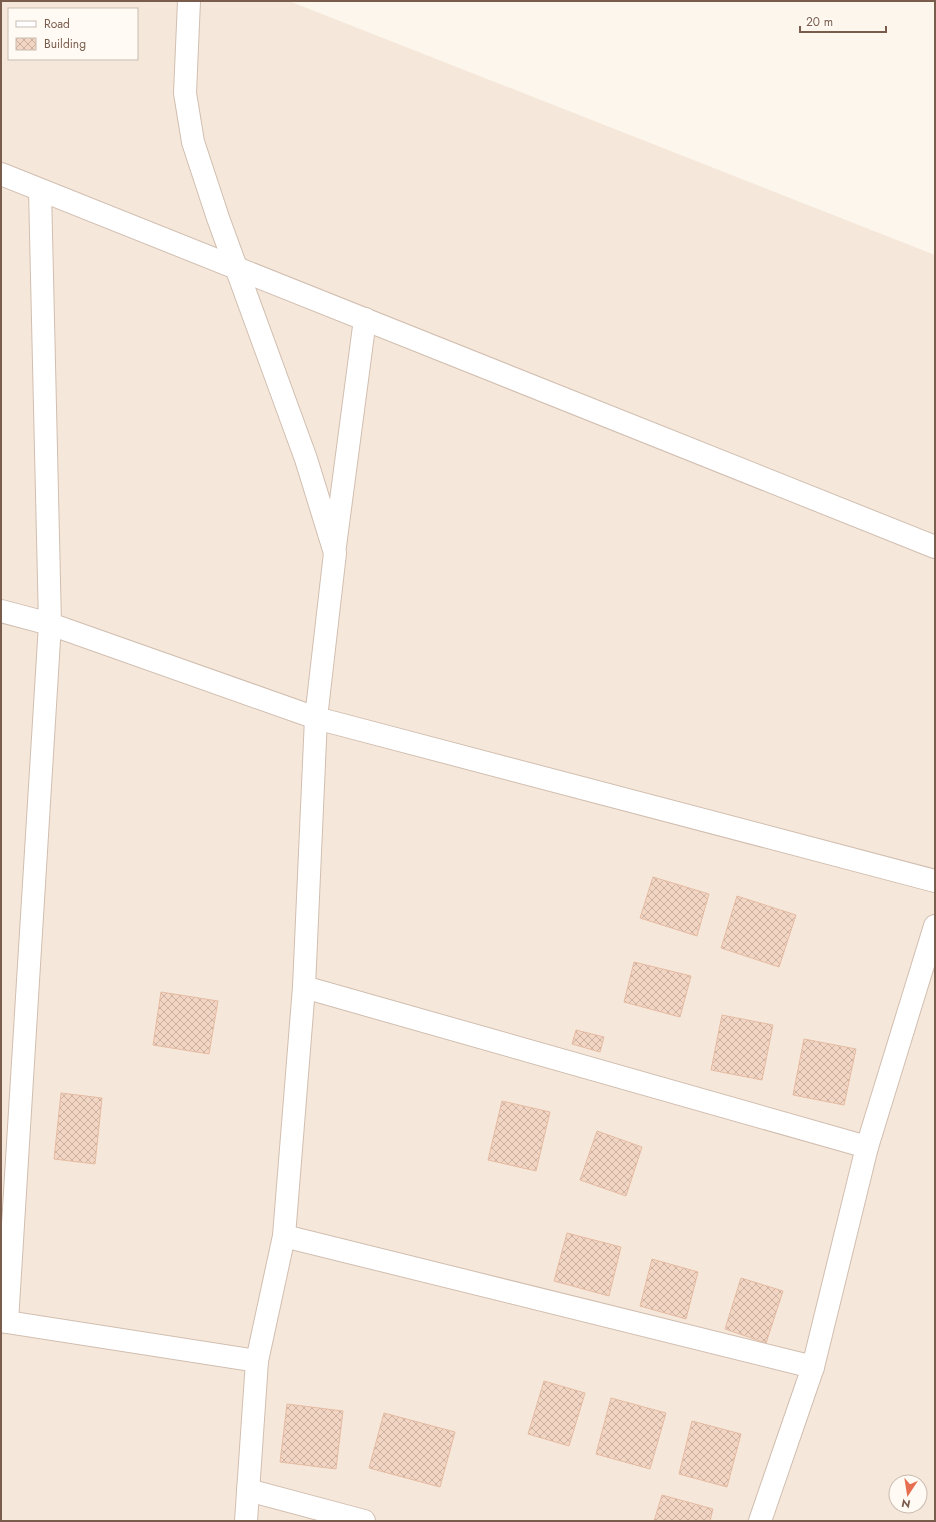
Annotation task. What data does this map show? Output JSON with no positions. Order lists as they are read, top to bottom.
{
  "legend": ["Road", "Building"],
  "scale_bar": "20 m",
  "north": "bottom"
}
